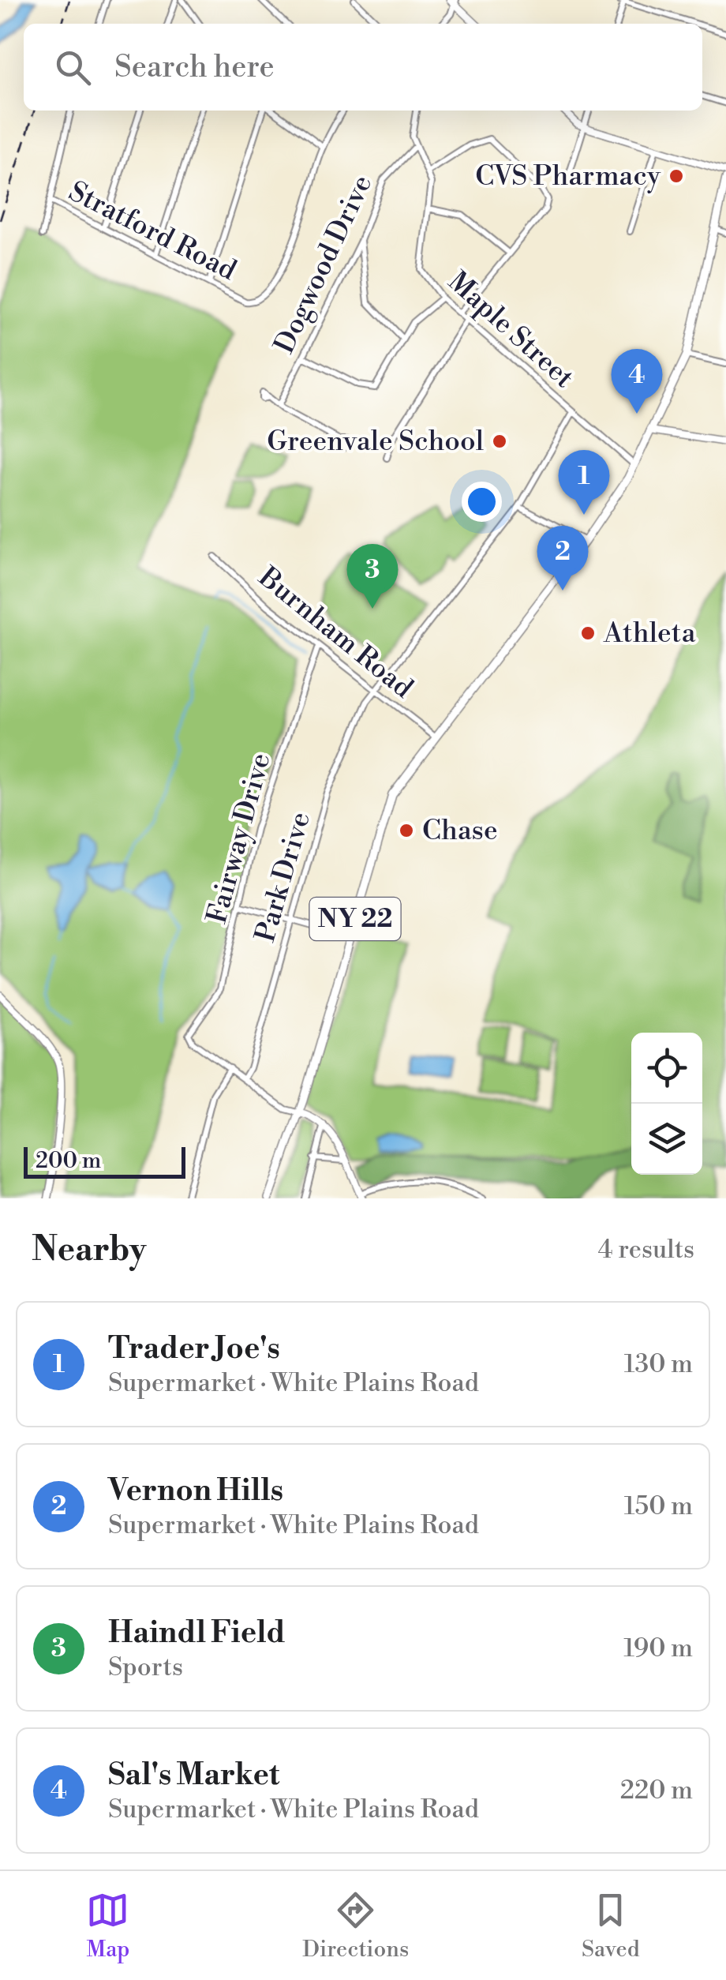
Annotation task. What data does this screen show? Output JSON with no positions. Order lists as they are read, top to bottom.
{
  "streets": {
    "main road": ["NY 22"],
    "street": [
      "Stratford Road",
      "Dogwood Drive",
      "Maple Street",
      "Burnham Road",
      "Fairway Drive",
      "Park Drive"
    ]
  },
  "crossings": [
    ["Dogwood Drive", "Maple Street"],
    ["Maple Street", "Park Drive"],
    ["Maple Street", "NY 22"],
    ["Burnham Road", "Fairway Drive"],
    ["Burnham Road", "Park Drive"],
    ["Burnham Road", "NY 22"]
  ],
  "places": [
    "CVS Pharmacy",
    "Greenvale School",
    "Athleta",
    "Chase"
  ],
  "scale_bar": "200 m",
  "page": {
    "search": "Search here",
    "pins": [
      "4",
      "1",
      "2",
      "3"
    ],
    "scale": "200 m",
    "heading": ["Nearby", "4 results"],
    "list": [
      {
        "mark": "1",
        "name": "Trader Joe's",
        "note": "Supermarket · White Plains Road",
        "value": "130 m"
      },
      {
        "mark": "2",
        "name": "Vernon Hills",
        "note": "Supermarket · White Plains Road",
        "value": "150 m"
      },
      {
        "mark": "3",
        "name": "Haindl Field",
        "note": "Sports",
        "value": "190 m"
      },
      {
        "mark": "4",
        "name": "Sal's Market",
        "note": "Supermarket · White Plains Road",
        "value": "220 m"
      }
    ],
    "nav": ["Map", "Directions", "Saved"]
  }
}
